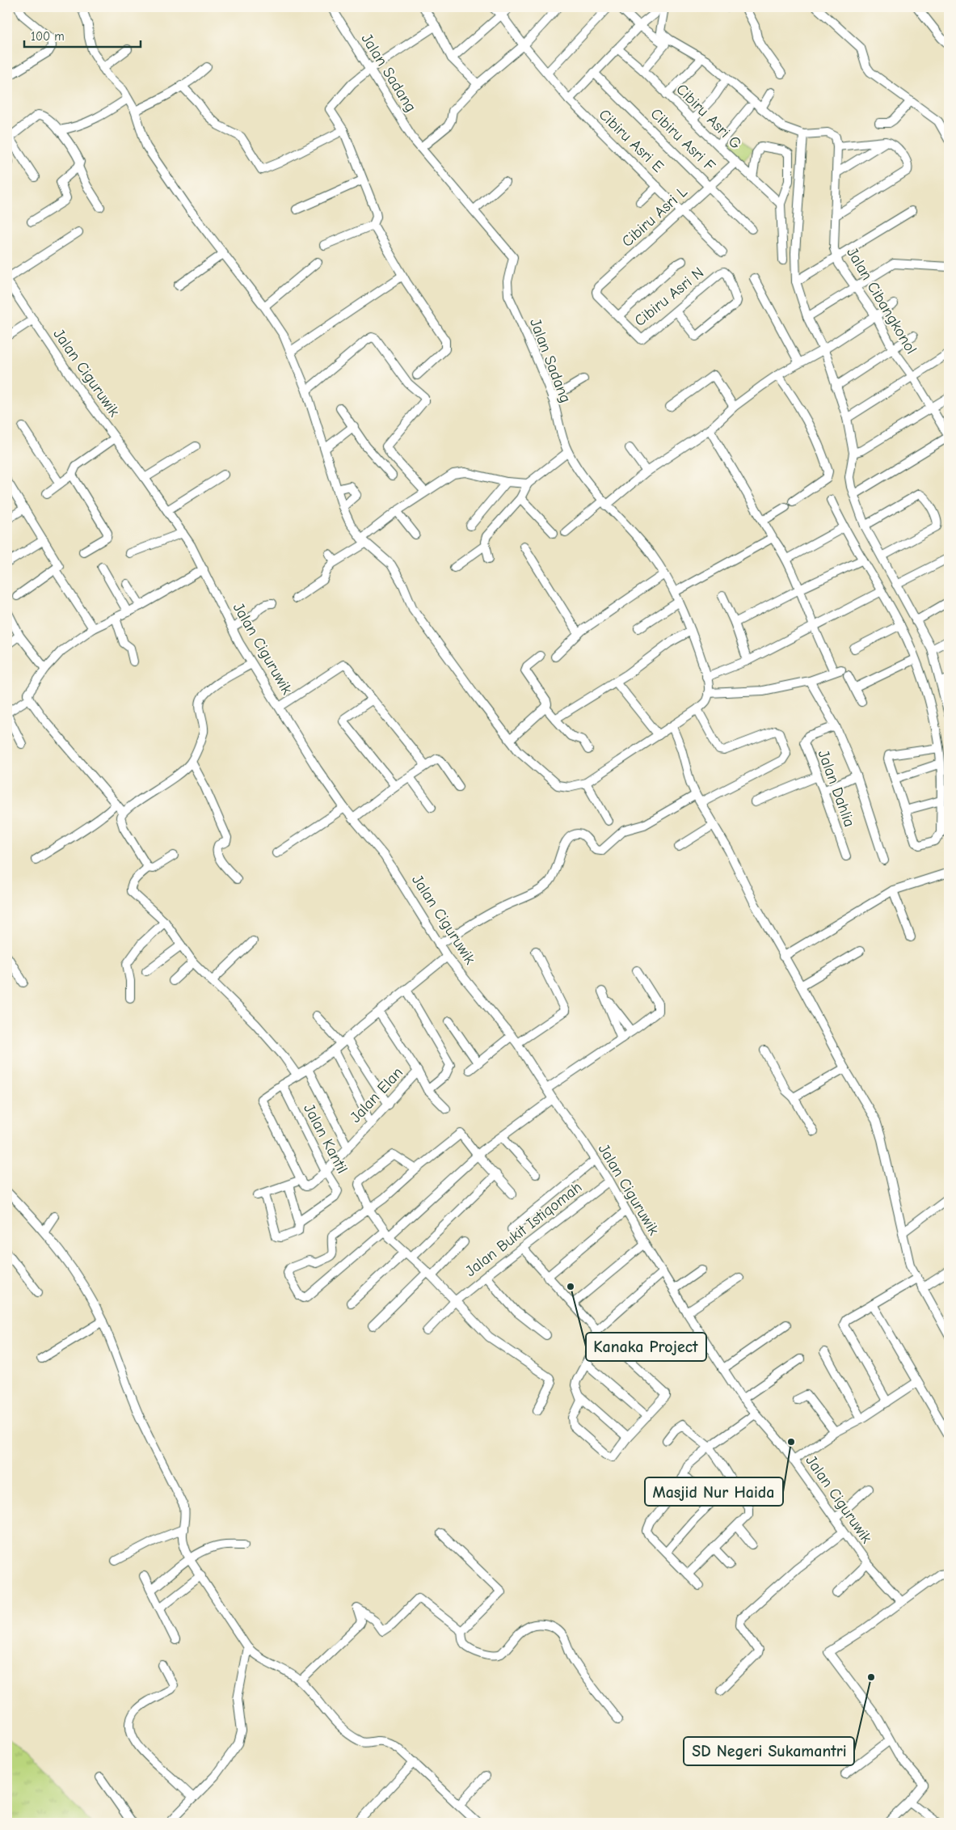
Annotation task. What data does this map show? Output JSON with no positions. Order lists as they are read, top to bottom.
{
  "streets": {
    "street": [
      "Jalan Sadang",
      "Cibiru Asri G",
      "Cibiru Asri F",
      "Cibiru Asri E",
      "Cibiru Asri L",
      "Cibiru Asri N",
      "Jalan Cibangkonol",
      "Jalan Ciguruwik",
      "Jalan Dahlia",
      "Jalan Elan",
      "Jalan Kantil",
      "Jalan Bukit Istiqomah"
    ]
  },
  "crossings": [
    ["Cibiru Asri G", "Cibiru Asri L"],
    ["Cibiru Asri F", "Cibiru Asri L"],
    ["Cibiru Asri E", "Cibiru Asri L"],
    ["Cibiru Asri L", "Cibiru Asri N"],
    ["Jalan Ciguruwik", "Jalan Bukit Istiqomah"],
    ["Jalan Elan", "Jalan Kantil"]
  ],
  "places": ["Kanaka Project", "Masjid Nur Haida", "SD Negeri Sukamantri"],
  "scale_bar": "100 m"
}
